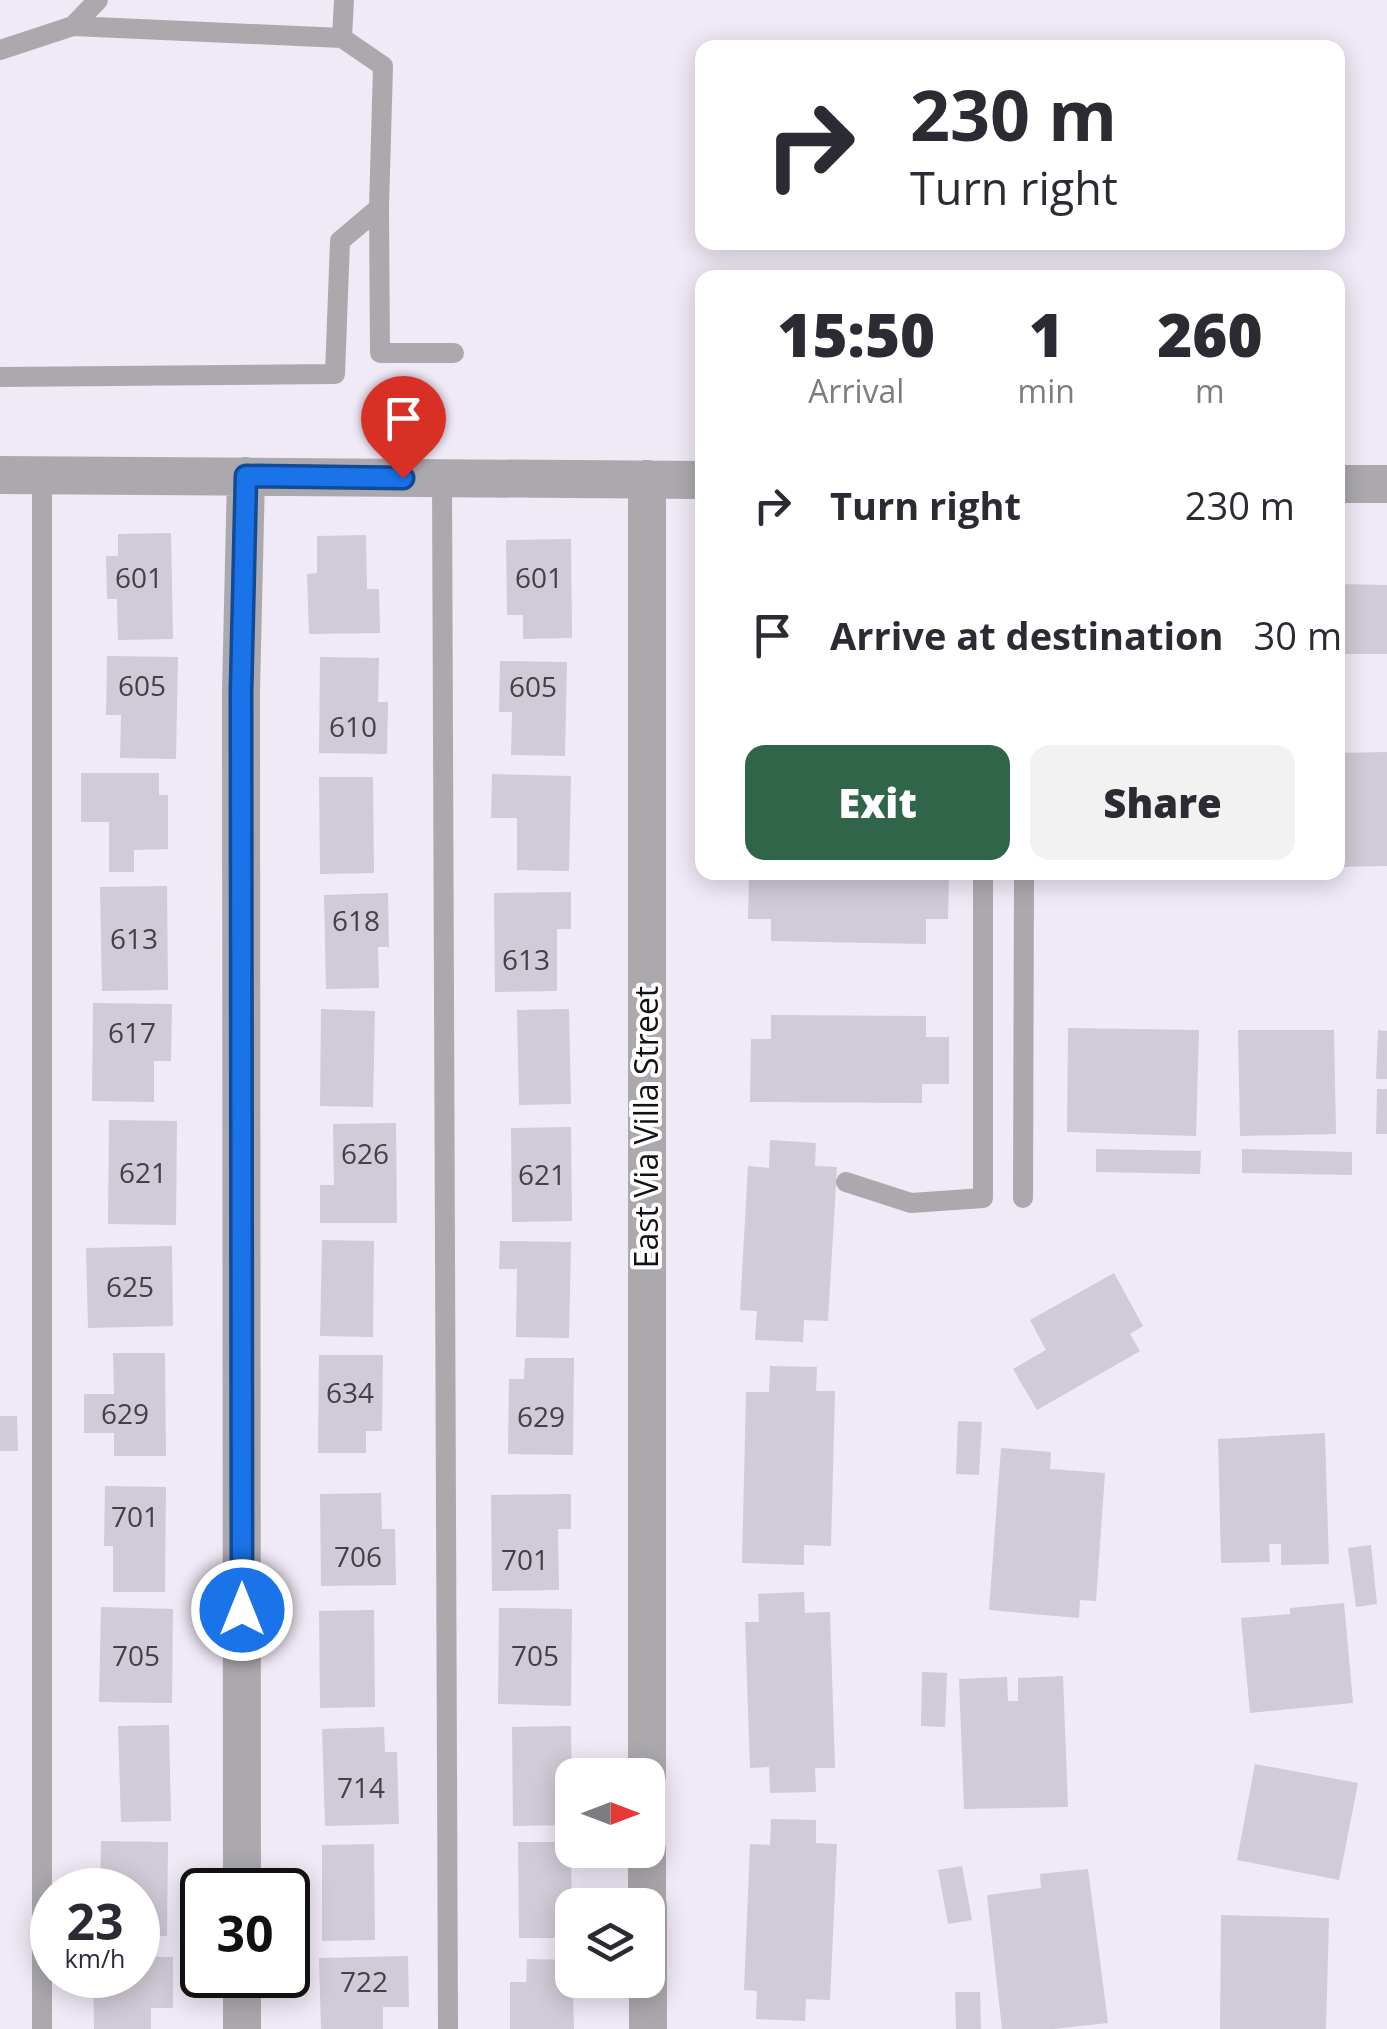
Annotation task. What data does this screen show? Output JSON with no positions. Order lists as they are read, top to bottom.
{
  "streets": {
    "street": ["East Via Villa Street"]
  },
  "house_numbers": [
    "601",
    "601",
    "605",
    "605",
    "610",
    "618",
    "613",
    "613",
    "617",
    "626",
    "621",
    "621",
    "625",
    "634",
    "629",
    "629",
    "701",
    "706",
    "701",
    "705",
    "705",
    "714",
    "722"
  ],
  "north": "right",
  "page": {
    "turn": ["230 m", "Turn right"],
    "eta": [
      "15:50",
      "Arrival",
      "1",
      "min",
      "260",
      "m"
    ],
    "list": [
      {
        "name": "Turn right",
        "value": "230 m"
      },
      {
        "name": "Arrive at destination",
        "value": "30 m"
      }
    ],
    "buttons": ["Exit", "Share"],
    "speed": "23 km/h",
    "limit": "30"
  }
}
